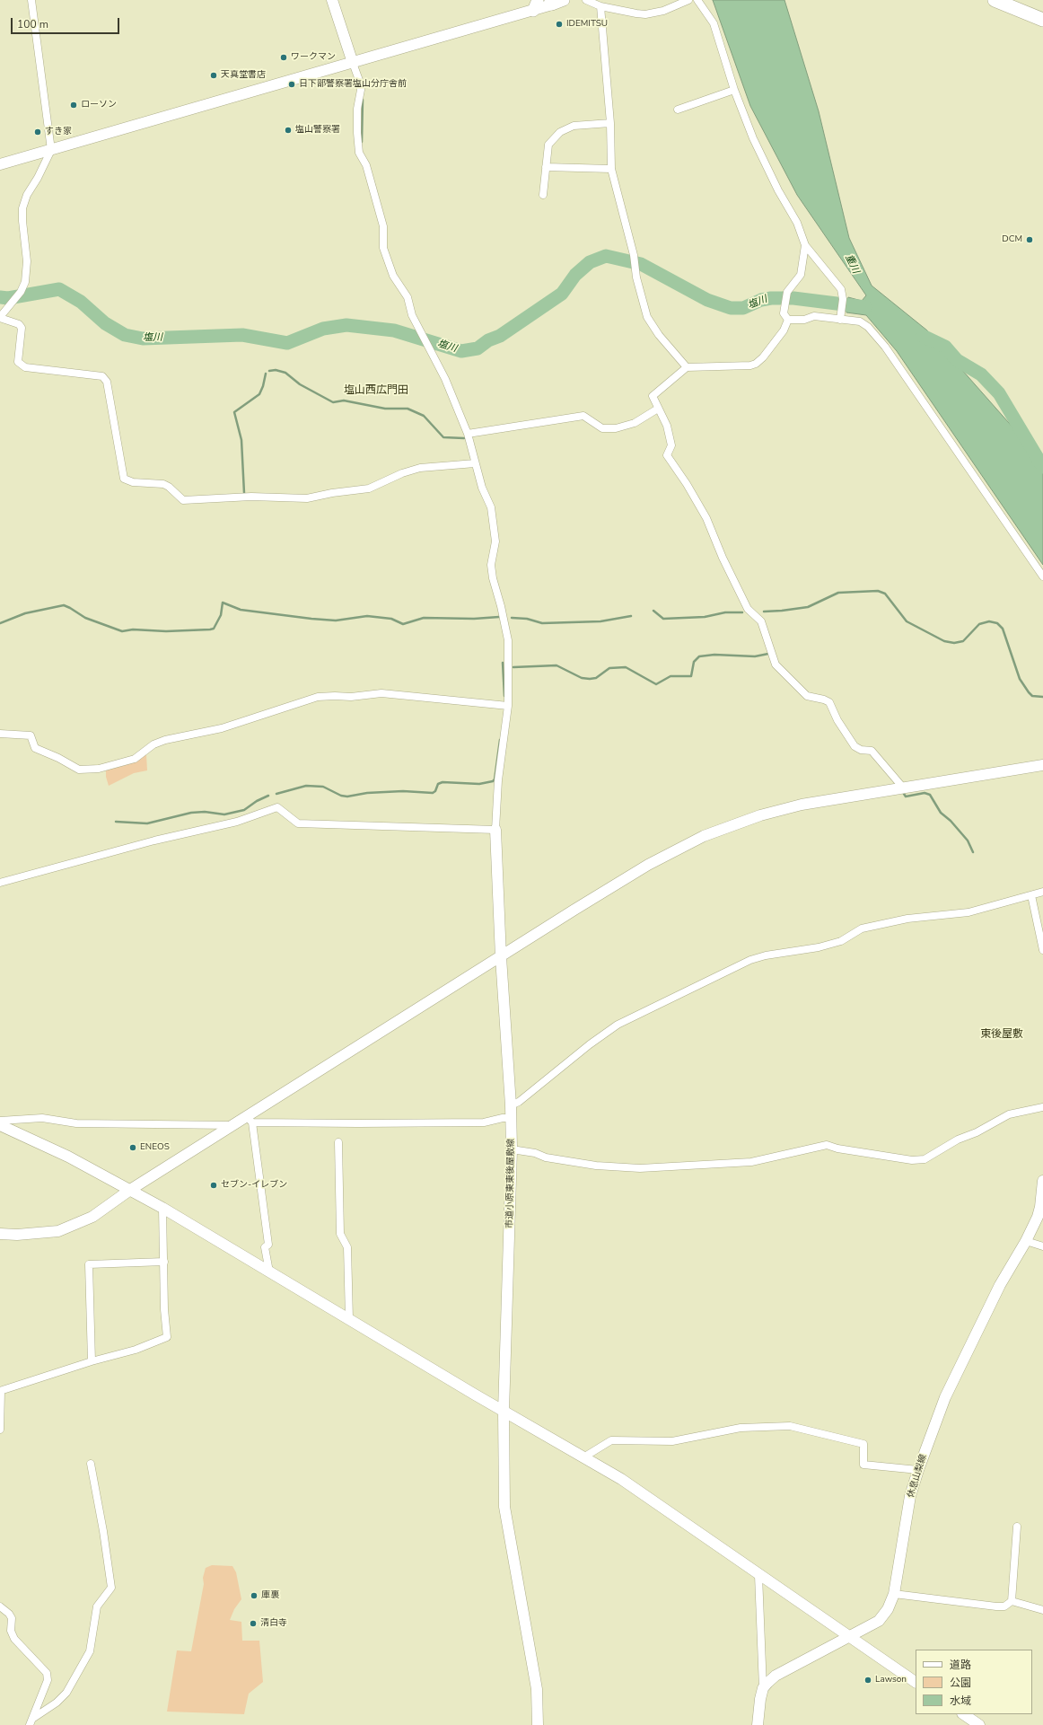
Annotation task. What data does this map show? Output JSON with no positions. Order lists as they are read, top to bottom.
{
  "streets": {
    "street": ["市道小原東東後屋敷線", "休息山梨線"]
  },
  "districts": ["塩山西広門田", "東後屋敷"],
  "water": ["重川", "塩川"],
  "places": [
    "IDEMITSU",
    "ワークマン",
    "天真堂書店",
    "日下部警察署塩山分庁舎前",
    "ローソン",
    "塩山警察署",
    "すき家",
    "DCM",
    "ENEOS",
    "セブン-イレブン",
    "庫裏",
    "清白寺",
    "Lawson"
  ],
  "legend": ["道路", "公園", "水域"],
  "scale_bar": "100 m"
}
